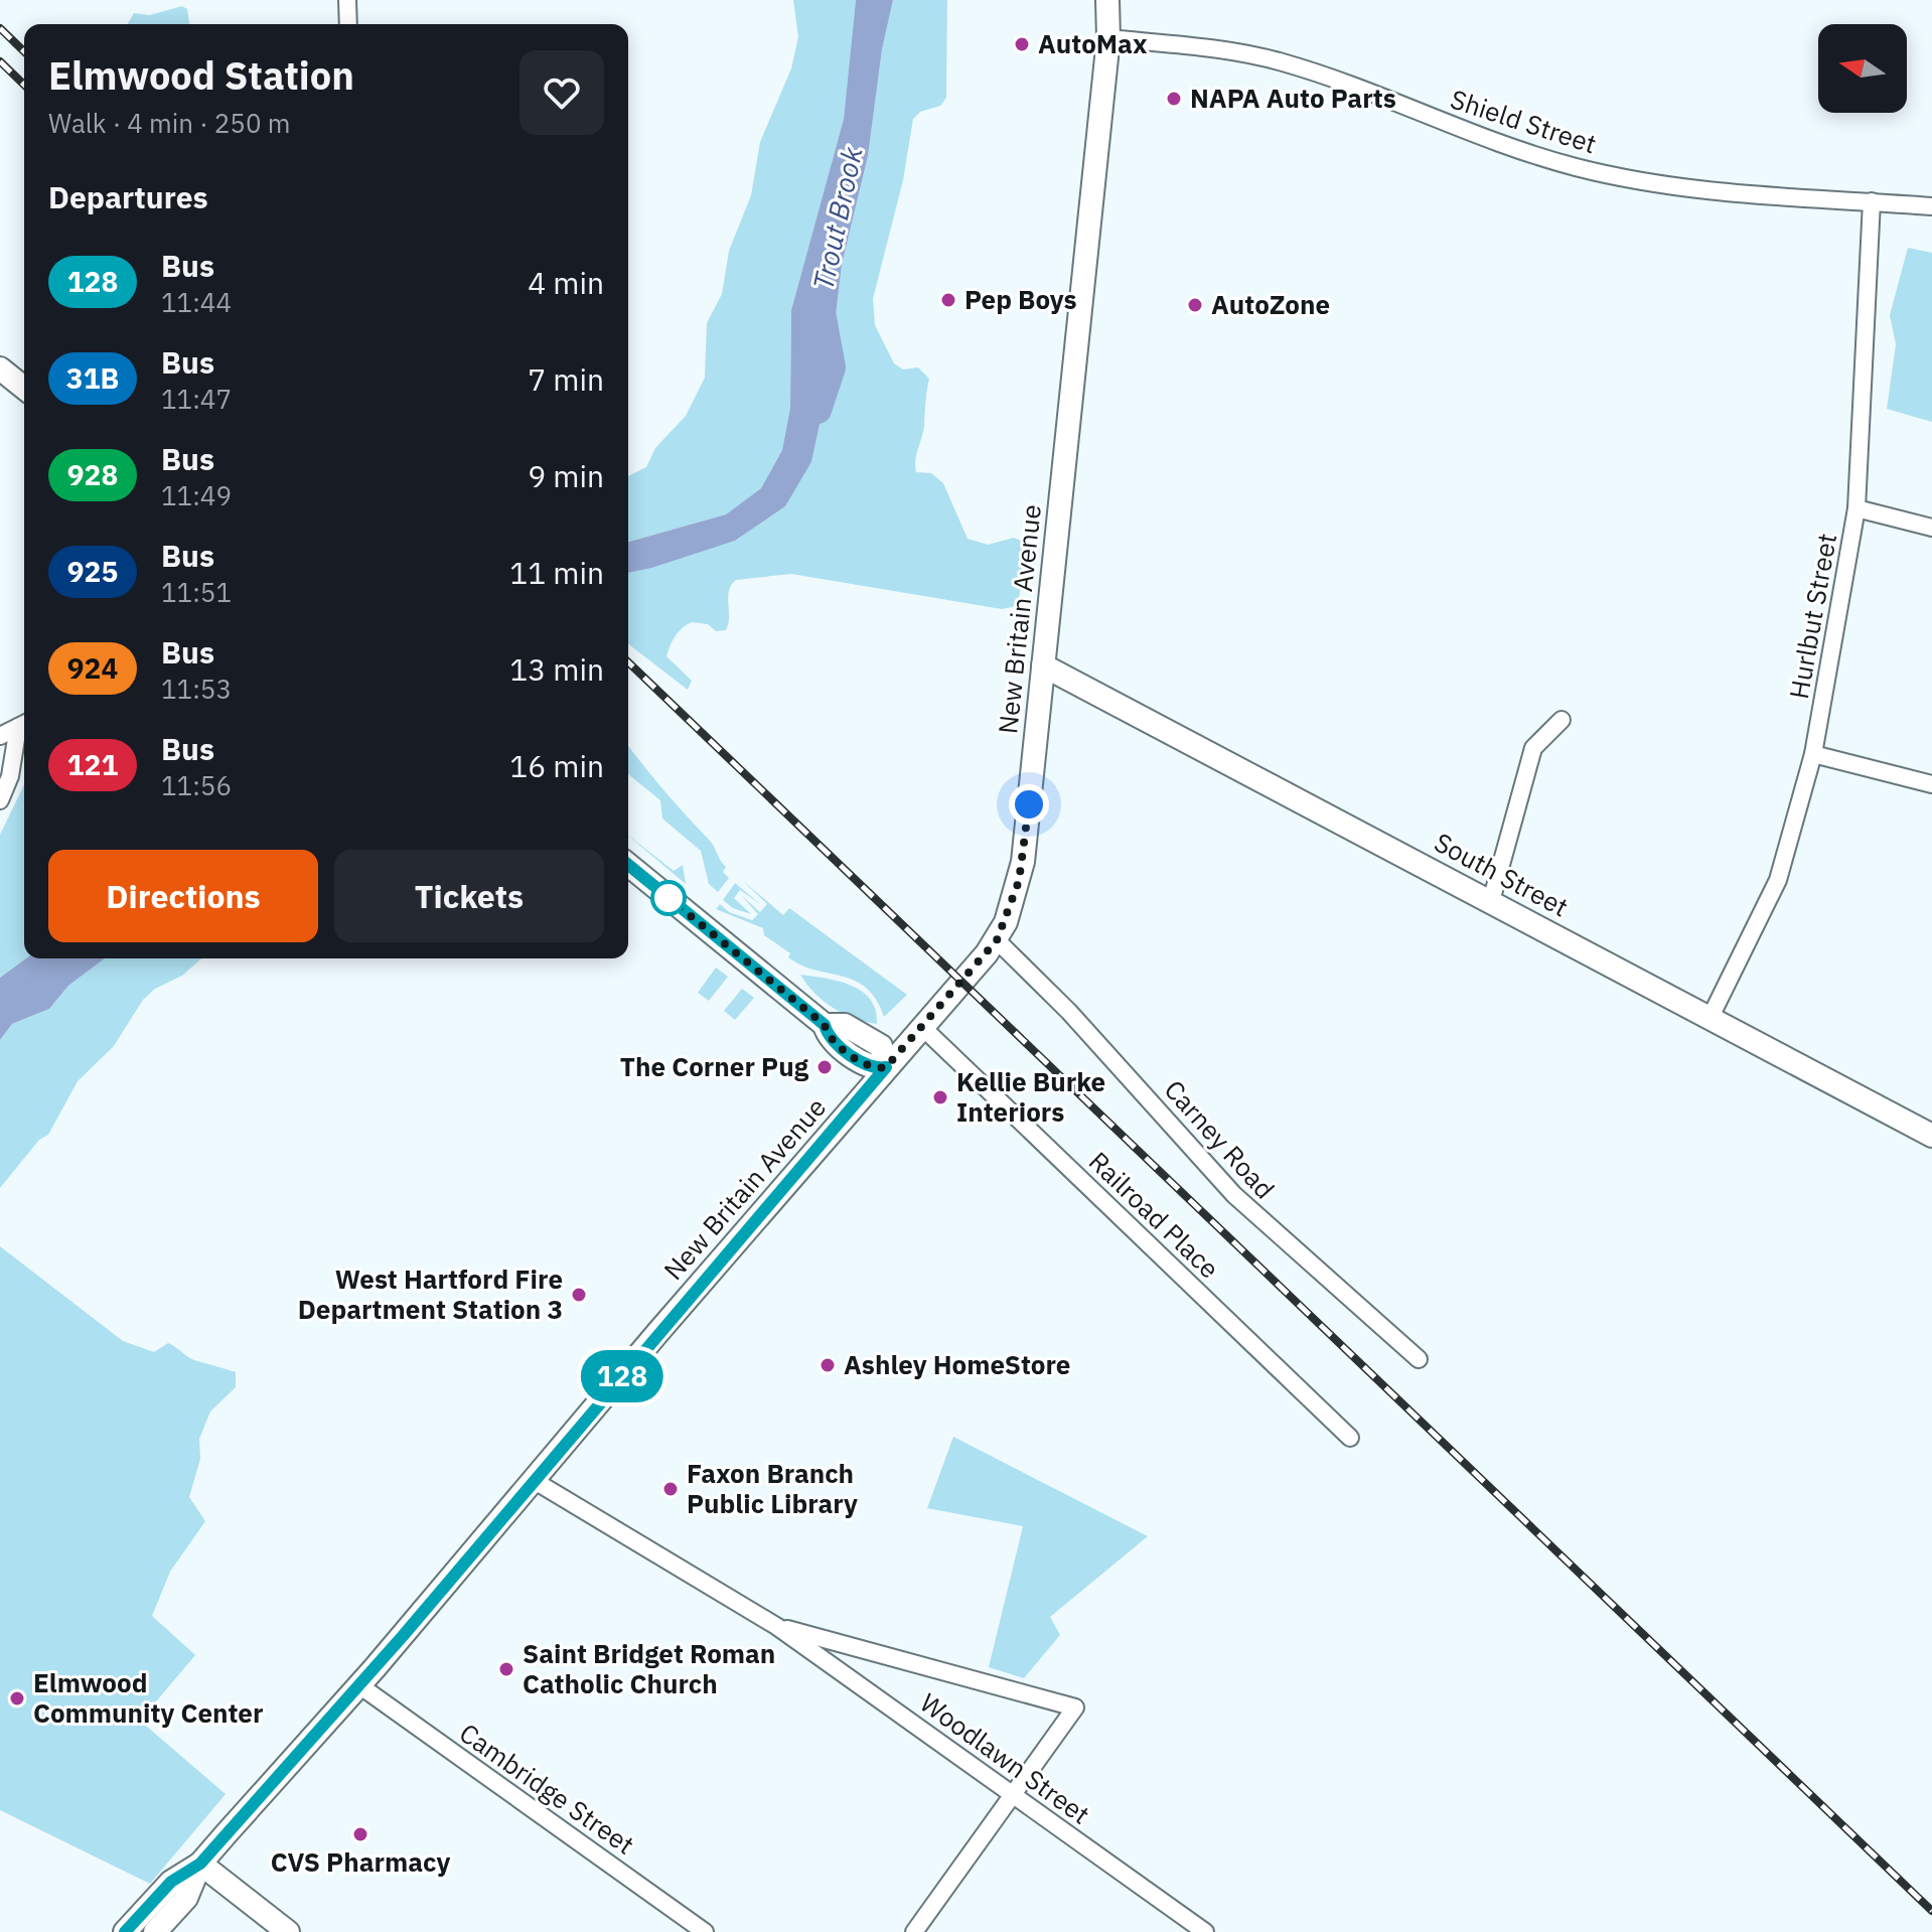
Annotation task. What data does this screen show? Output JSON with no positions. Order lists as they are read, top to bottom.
{
  "streets": {
    "main road": ["New Britain Avenue", "South Street"],
    "street": [
      "Shield Street",
      "Hurlbut Street",
      "Carney Road",
      "Railroad Place",
      "Woodlawn Street",
      "Cambridge Street"
    ]
  },
  "crossings": [
    ["Shield Street", "Hurlbut Street"],
    ["Shield Street", "New Britain Avenue"],
    ["Hurlbut Street", "South Street"],
    ["New Britain Avenue", "South Street"],
    ["New Britain Avenue", "Carney Road"],
    ["New Britain Avenue", "Railroad Place"],
    ["New Britain Avenue", "Woodlawn Street"],
    ["New Britain Avenue", "Cambridge Street"]
  ],
  "water": ["Trout Brook"],
  "places": [
    "AutoMax",
    "NAPA Auto Parts",
    "Pep Boys",
    "AutoZone",
    "The Corner Pug",
    "Kellie Burke Interiors",
    "West Hartford Fire Department Station 3",
    "Ashley HomeStore",
    "Faxon Branch Public Library",
    "Saint Bridget Roman Catholic Church",
    "Elmwood Community Center",
    "CVS Pharmacy"
  ],
  "lines": ["bus line 128"],
  "north": "left",
  "page": {
    "on_map": "128",
    "heading": [
      ["Elmwood Station", "Walk · 4 min · 250 m"],
      "Departures"
    ],
    "list": [
      {
        "mark": "128",
        "name": "Bus",
        "note": "11:44",
        "value": "4 min"
      },
      {
        "mark": "31B",
        "name": "Bus",
        "note": "11:47",
        "value": "7 min"
      },
      {
        "mark": "928",
        "name": "Bus",
        "note": "11:49",
        "value": "9 min"
      },
      {
        "mark": "925",
        "name": "Bus",
        "note": "11:51",
        "value": "11 min"
      },
      {
        "mark": "924",
        "name": "Bus",
        "note": "11:53",
        "value": "13 min"
      },
      {
        "mark": "121",
        "name": "Bus",
        "note": "11:56",
        "value": "16 min"
      }
    ],
    "buttons": ["Directions", "Tickets"]
  }
}
